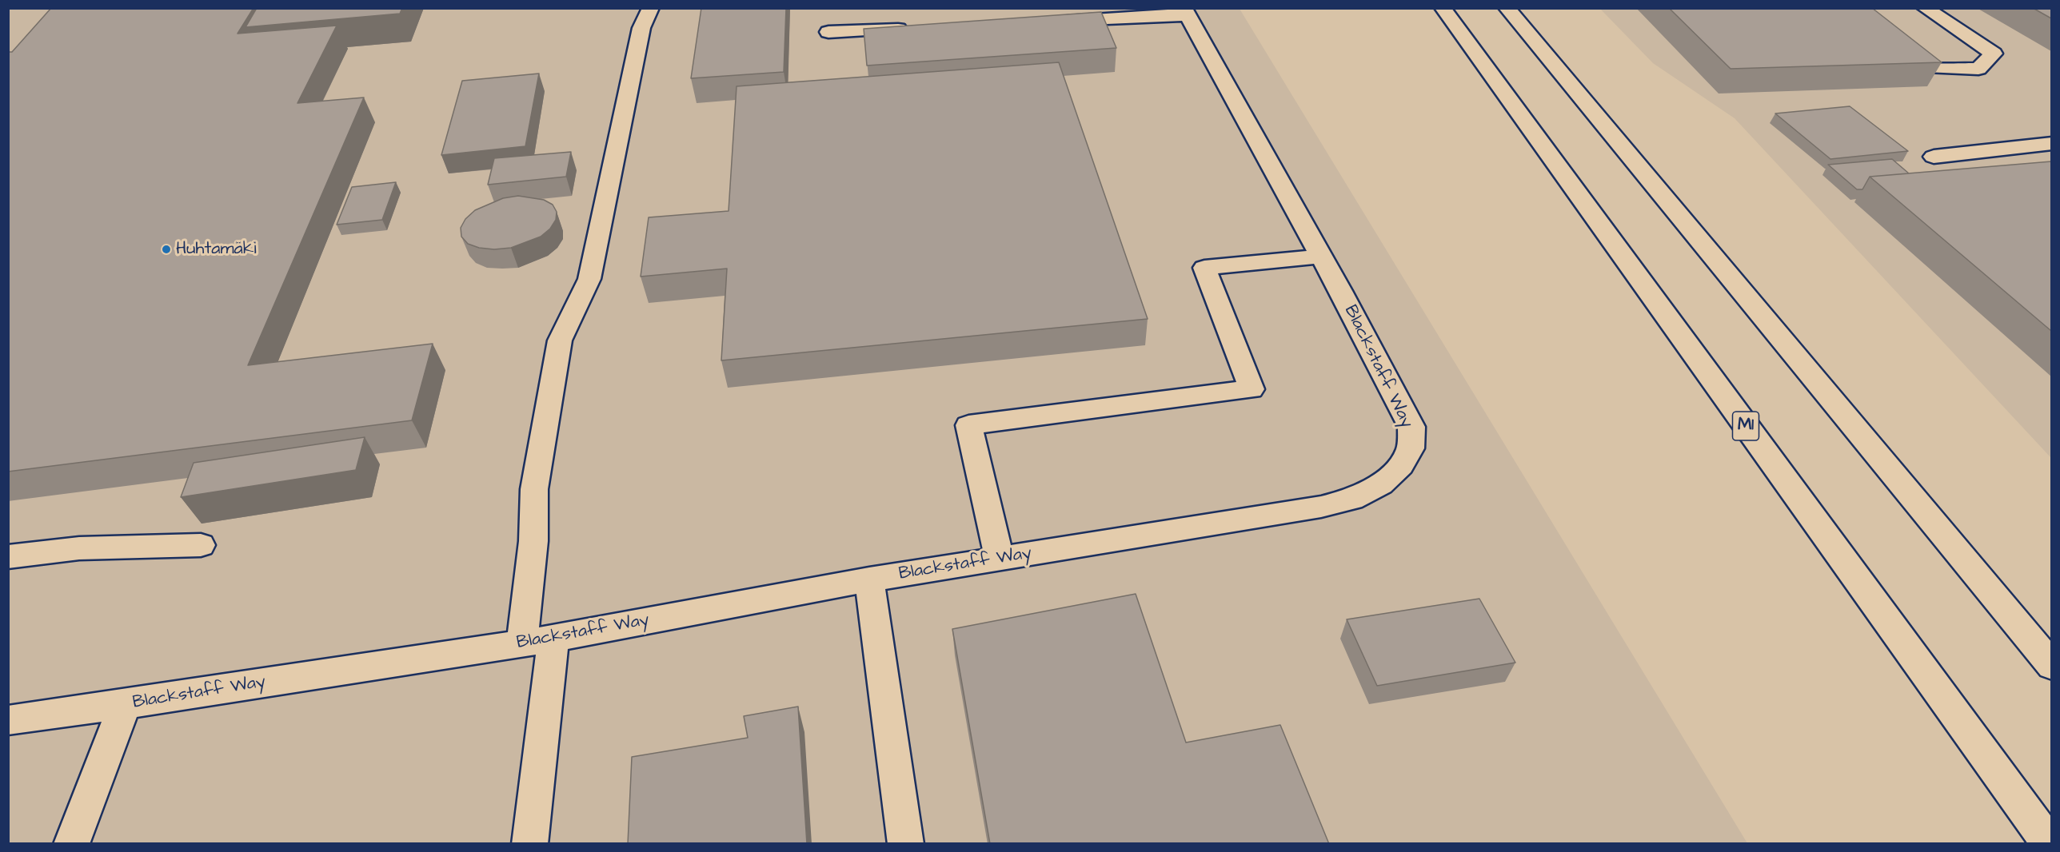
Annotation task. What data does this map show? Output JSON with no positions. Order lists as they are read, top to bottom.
{
  "streets": {
    "main road": ["Blackstaff Way", "M1"]
  },
  "places": ["Huhtamäki"]
}
